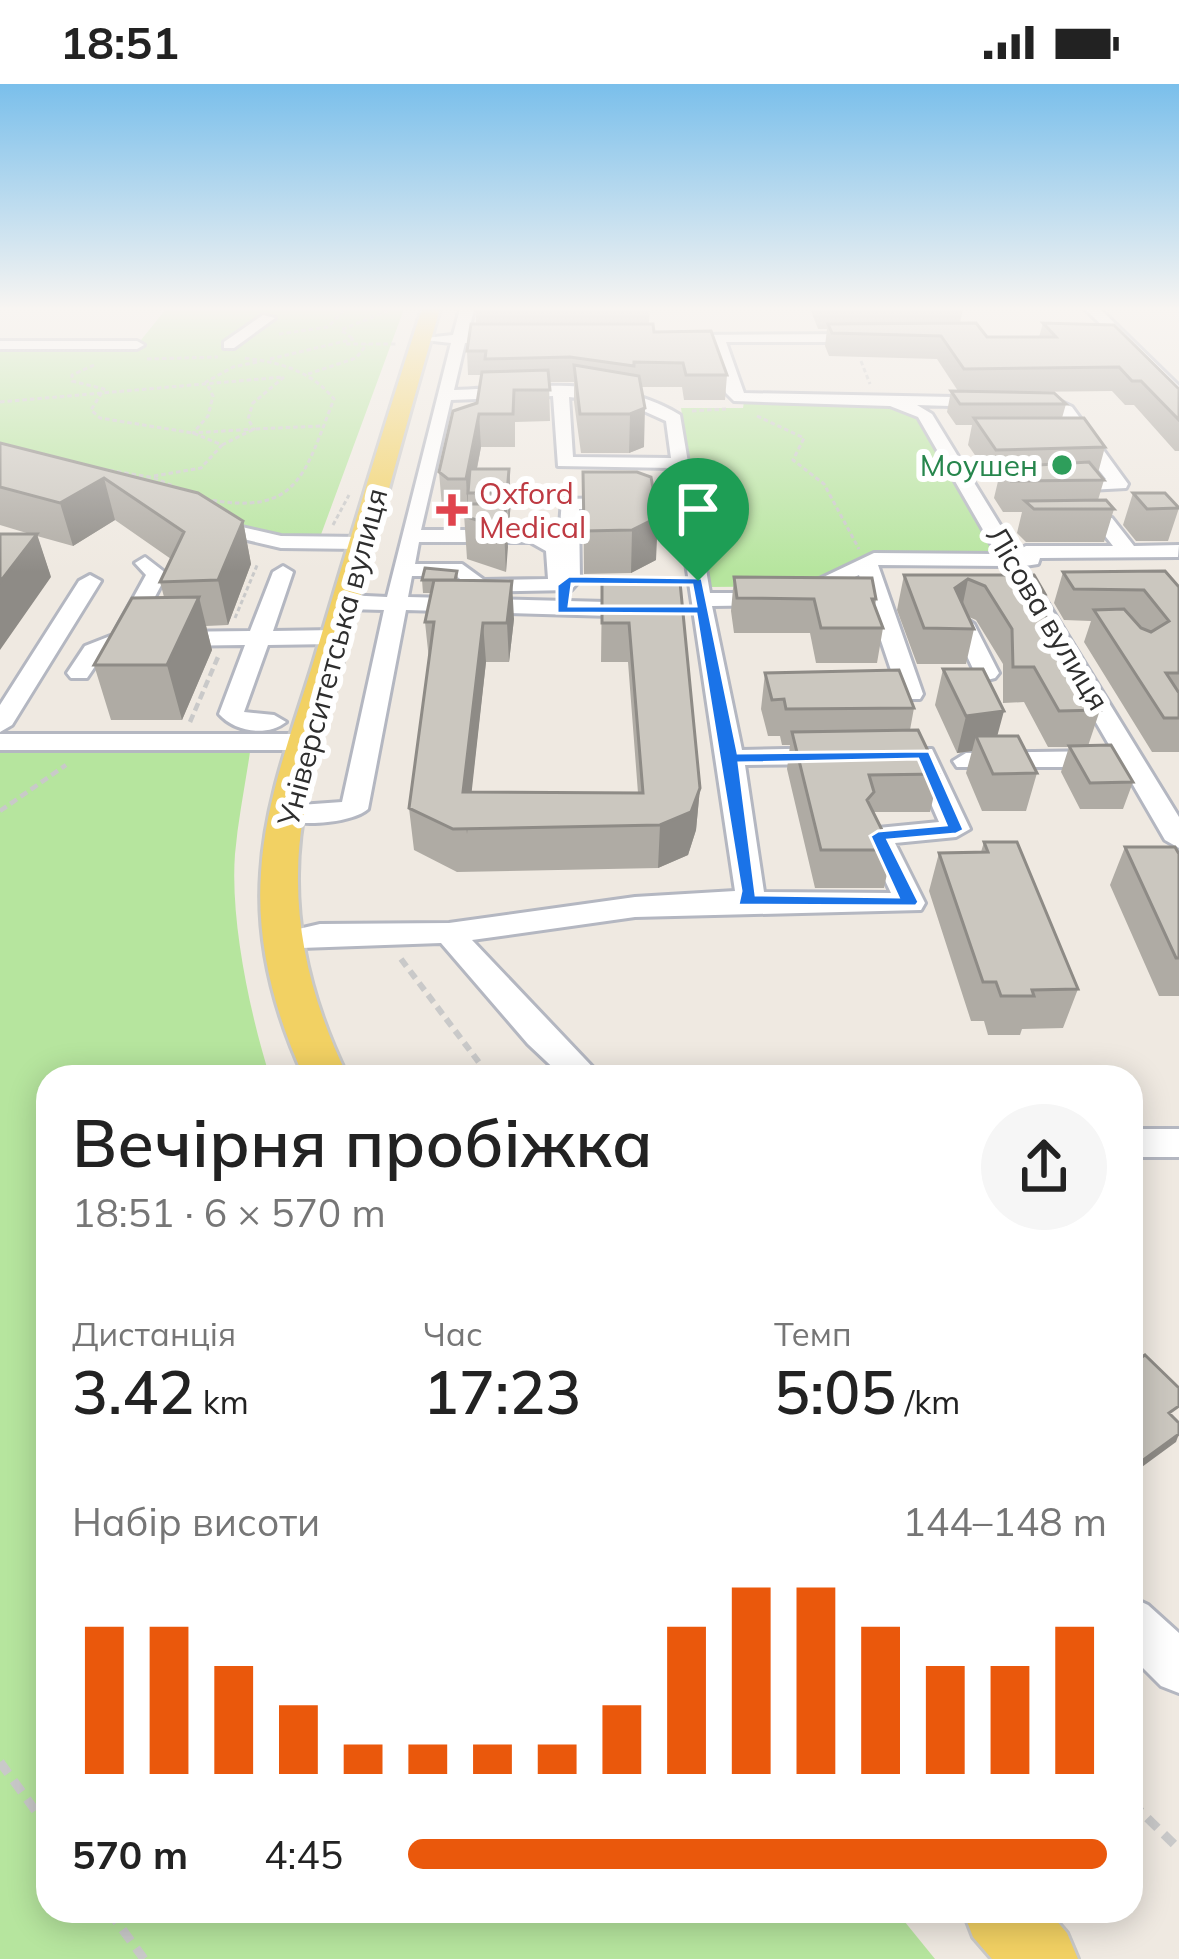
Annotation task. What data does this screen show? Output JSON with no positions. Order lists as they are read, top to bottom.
{
  "streets": {
    "main road": ["Університетська вулиця"],
    "street": ["Лісова вулиця"]
  },
  "places": {
    "other": ["Моушен"],
    "health": ["Oxford Medical"]
  },
  "page": {
    "status": "18:51",
    "heading": ["Вечірня пробіжка", "18:51 · 6 × 570 m"],
    "stats": [
      ["Дистанція", "3.42 km"],
      ["Час", "17:23"],
      ["Темп", "5:05 /km"]
    ],
    "chart": ["Набір висоти", "144–148 m"],
    "list": [
      {
        "name": "570 m",
        "note": "4:45"
      }
    ]
  }
}
